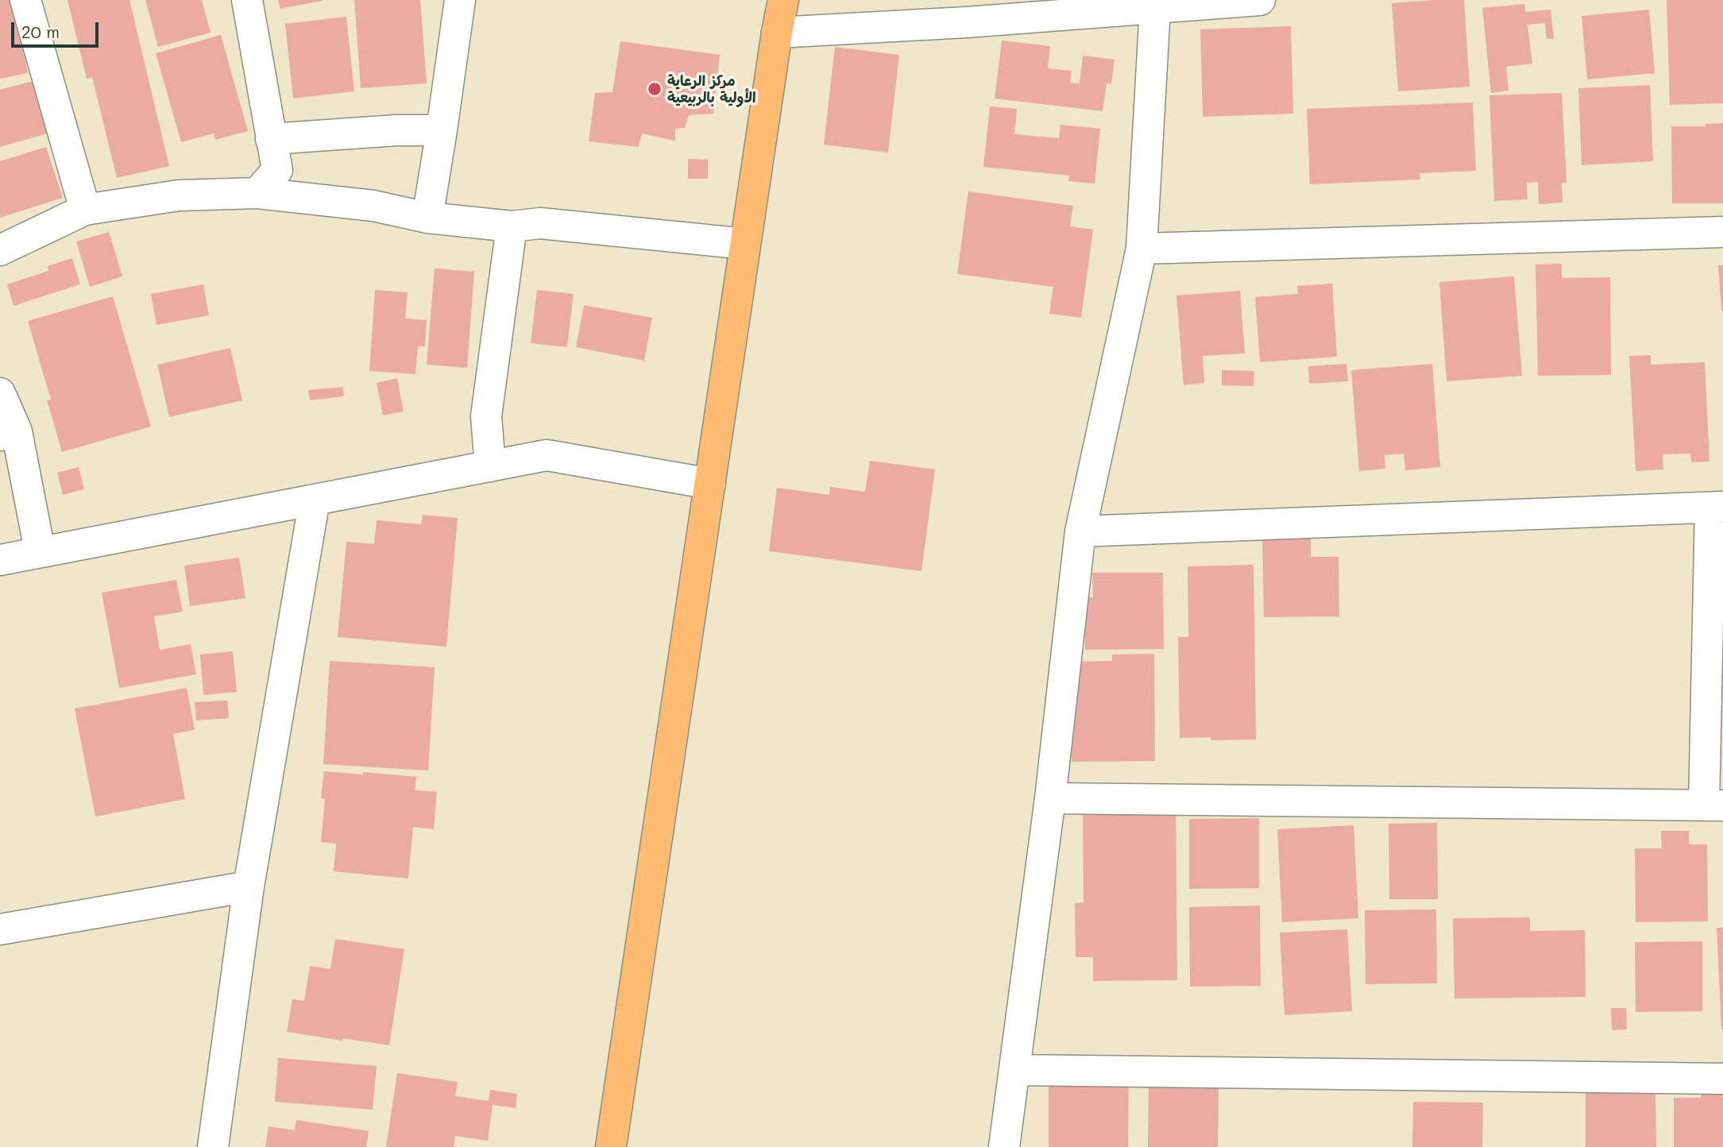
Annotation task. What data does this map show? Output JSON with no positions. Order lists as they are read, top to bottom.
{
  "places": ["مركز الرعاية الأولية بالربيعية"],
  "scale_bar": "20 m"
}
